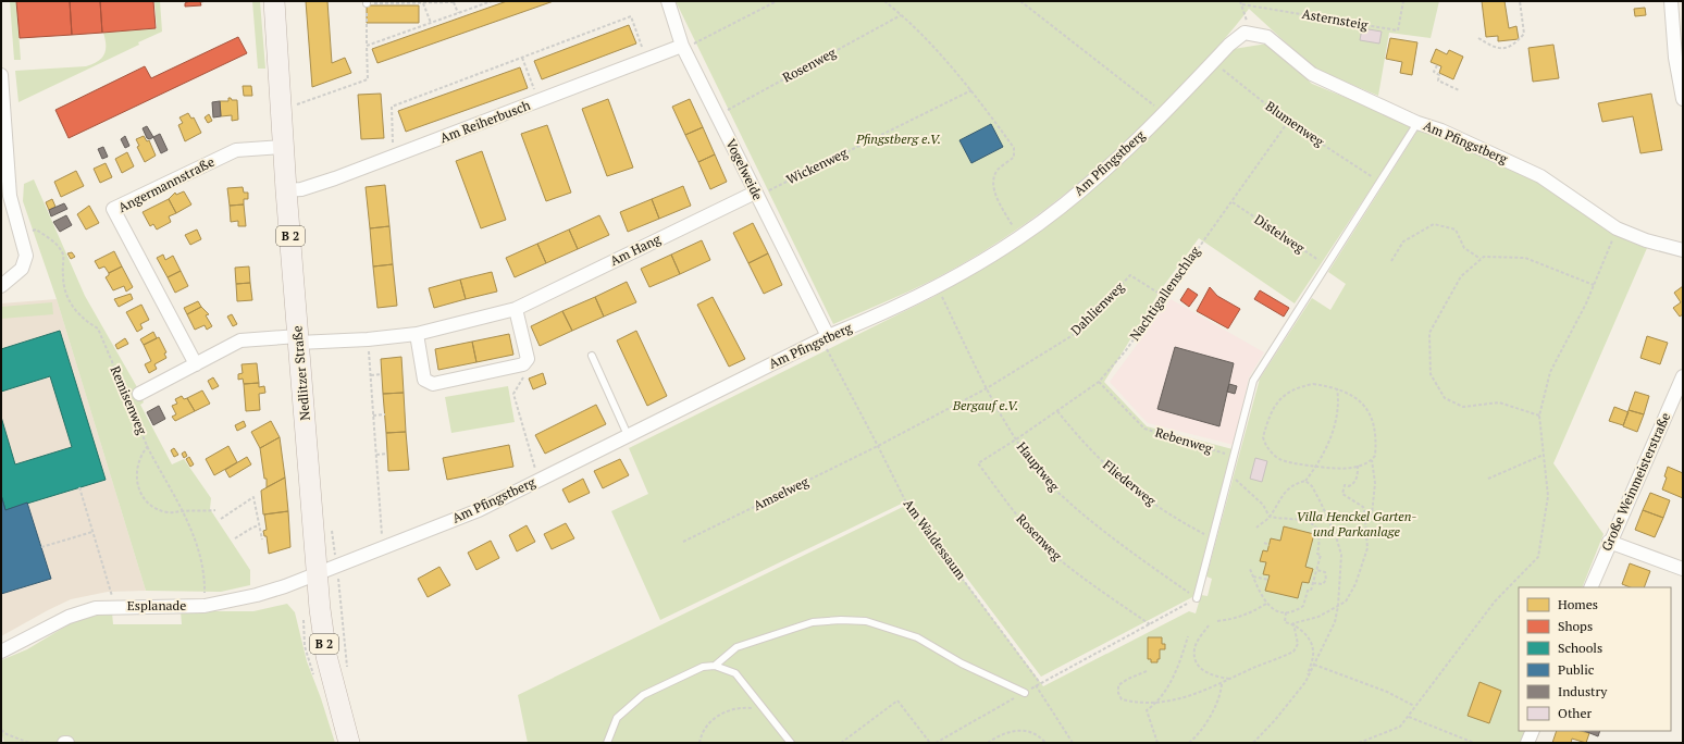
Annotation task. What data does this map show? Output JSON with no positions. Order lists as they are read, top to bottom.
{
  "streets": {
    "main road": ["B 2", "Nedlitzer Straße"],
    "street": [
      "Am Reiherbusch",
      "Am Pfingstberg",
      "Vogelweide",
      "Angermannstraße",
      "Am Hang",
      "Große Weinmeisterstraße",
      "Esplanade"
    ],
    "path": [
      "Asternsteig",
      "Rosenweg",
      "Blumenweg",
      "Wickenweg",
      "Distelweg",
      "Nachtigallenschlag",
      "Dahlienweg",
      "Remisenweg",
      "Rebenweg",
      "Hauptweg",
      "Fliederweg",
      "Amselweg",
      "Am Waldessaum"
    ]
  },
  "crossings": [
    ["Rosenweg", "Vogelweide"],
    ["Rosenweg", "Nachtigallenschlag"],
    ["Rosenweg", "Hauptweg"],
    ["Am Reiherbusch", "Vogelweide"],
    ["Am Reiherbusch", "Nedlitzer Straße"],
    ["Blumenweg", "Am Pfingstberg"],
    ["Blumenweg", "Nachtigallenschlag"],
    ["Am Pfingstberg", "Vogelweide"],
    ["Am Pfingstberg", "Nedlitzer Straße"],
    ["Am Pfingstberg", "Hauptweg"],
    ["Am Pfingstberg", "Am Waldessaum"],
    ["Am Pfingstberg", "Esplanade"],
    ["Wickenweg", "Vogelweide"],
    ["Wickenweg", "Am Hang"],
    ["Vogelweide", "Am Hang"],
    ["Vogelweide", "Am Waldessaum"],
    ["Angermannstraße", "Nedlitzer Straße"],
    ["Distelweg", "Nachtigallenschlag"],
    ["Am Hang", "Nedlitzer Straße"],
    ["Nachtigallenschlag", "Dahlienweg"],
    ["Nachtigallenschlag", "Rebenweg"],
    ["Nachtigallenschlag", "Hauptweg"],
    ["Nachtigallenschlag", "Fliederweg"],
    ["Dahlienweg", "Hauptweg"],
    ["Dahlienweg", "Amselweg"],
    ["Nedlitzer Straße", "Esplanade"],
    ["Remisenweg", "Esplanade"],
    ["Hauptweg", "Amselweg"],
    ["Amselweg", "Am Waldessaum"]
  ],
  "parks": ["Pfingstberg e.V.", "Bergauf e.V.", "Villa Henckel Garten- und Parkanlage"],
  "legend": [
    "Homes",
    "Shops",
    "Schools",
    "Public",
    "Industry",
    "Other"
  ]
}
